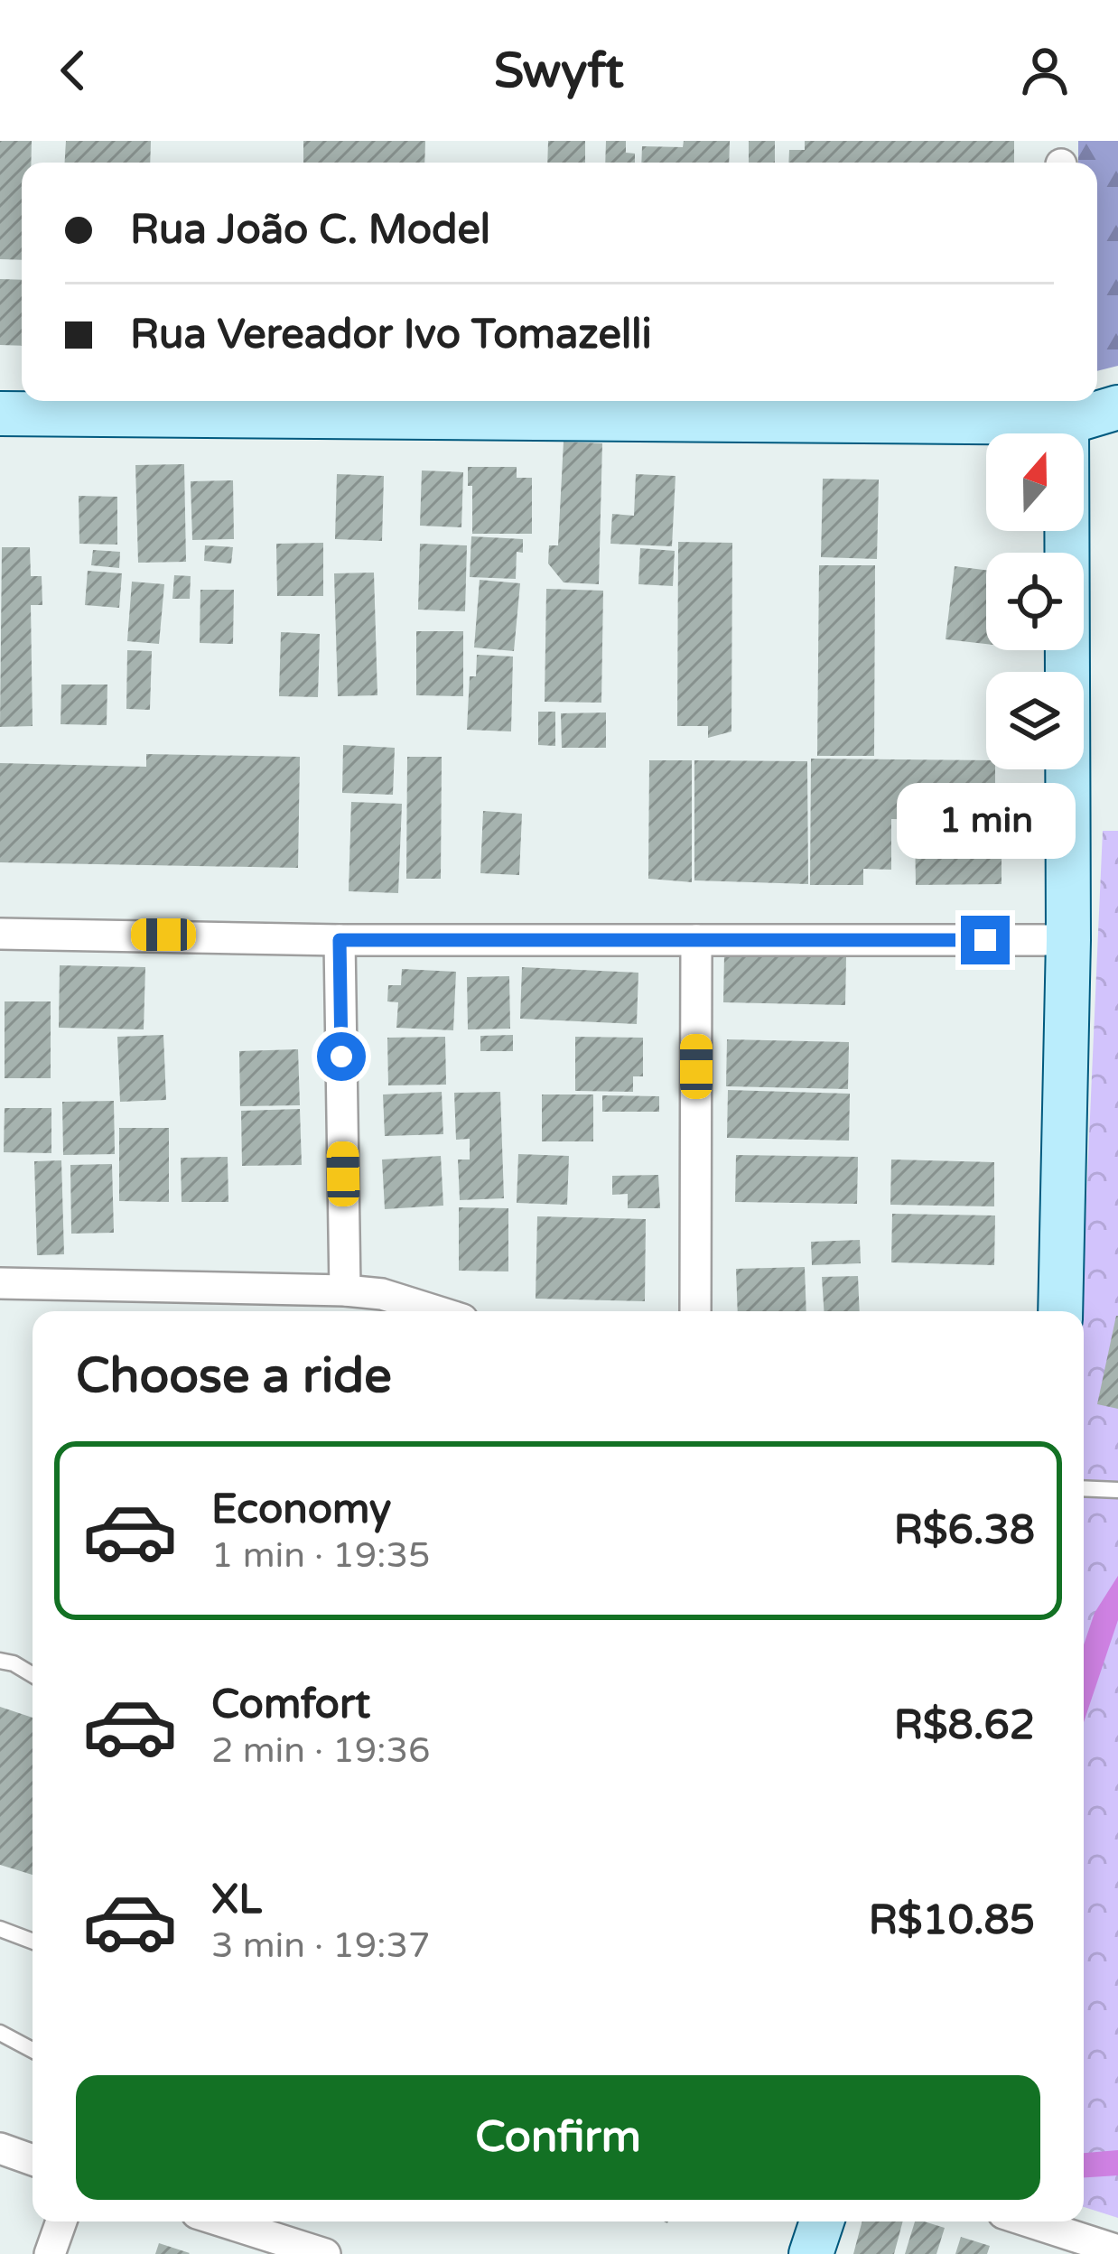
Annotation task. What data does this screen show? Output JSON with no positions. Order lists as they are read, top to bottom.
{
  "north": "top",
  "page": {
    "header": "Swyft",
    "banner": ["Rua João C. Model", "Rua Vereador Ivo Tomazelli"],
    "bubble": "1 min",
    "heading": "Choose a ride",
    "list": [
      {
        "name": "Economy",
        "note": "1 min · 19:35",
        "value": "R$6.38"
      },
      {
        "name": "Comfort",
        "note": "2 min · 19:36",
        "value": "R$8.62"
      },
      {
        "name": "XL",
        "note": "3 min · 19:37",
        "value": "R$10.85"
      }
    ],
    "buttons": "Confirm"
  }
}
